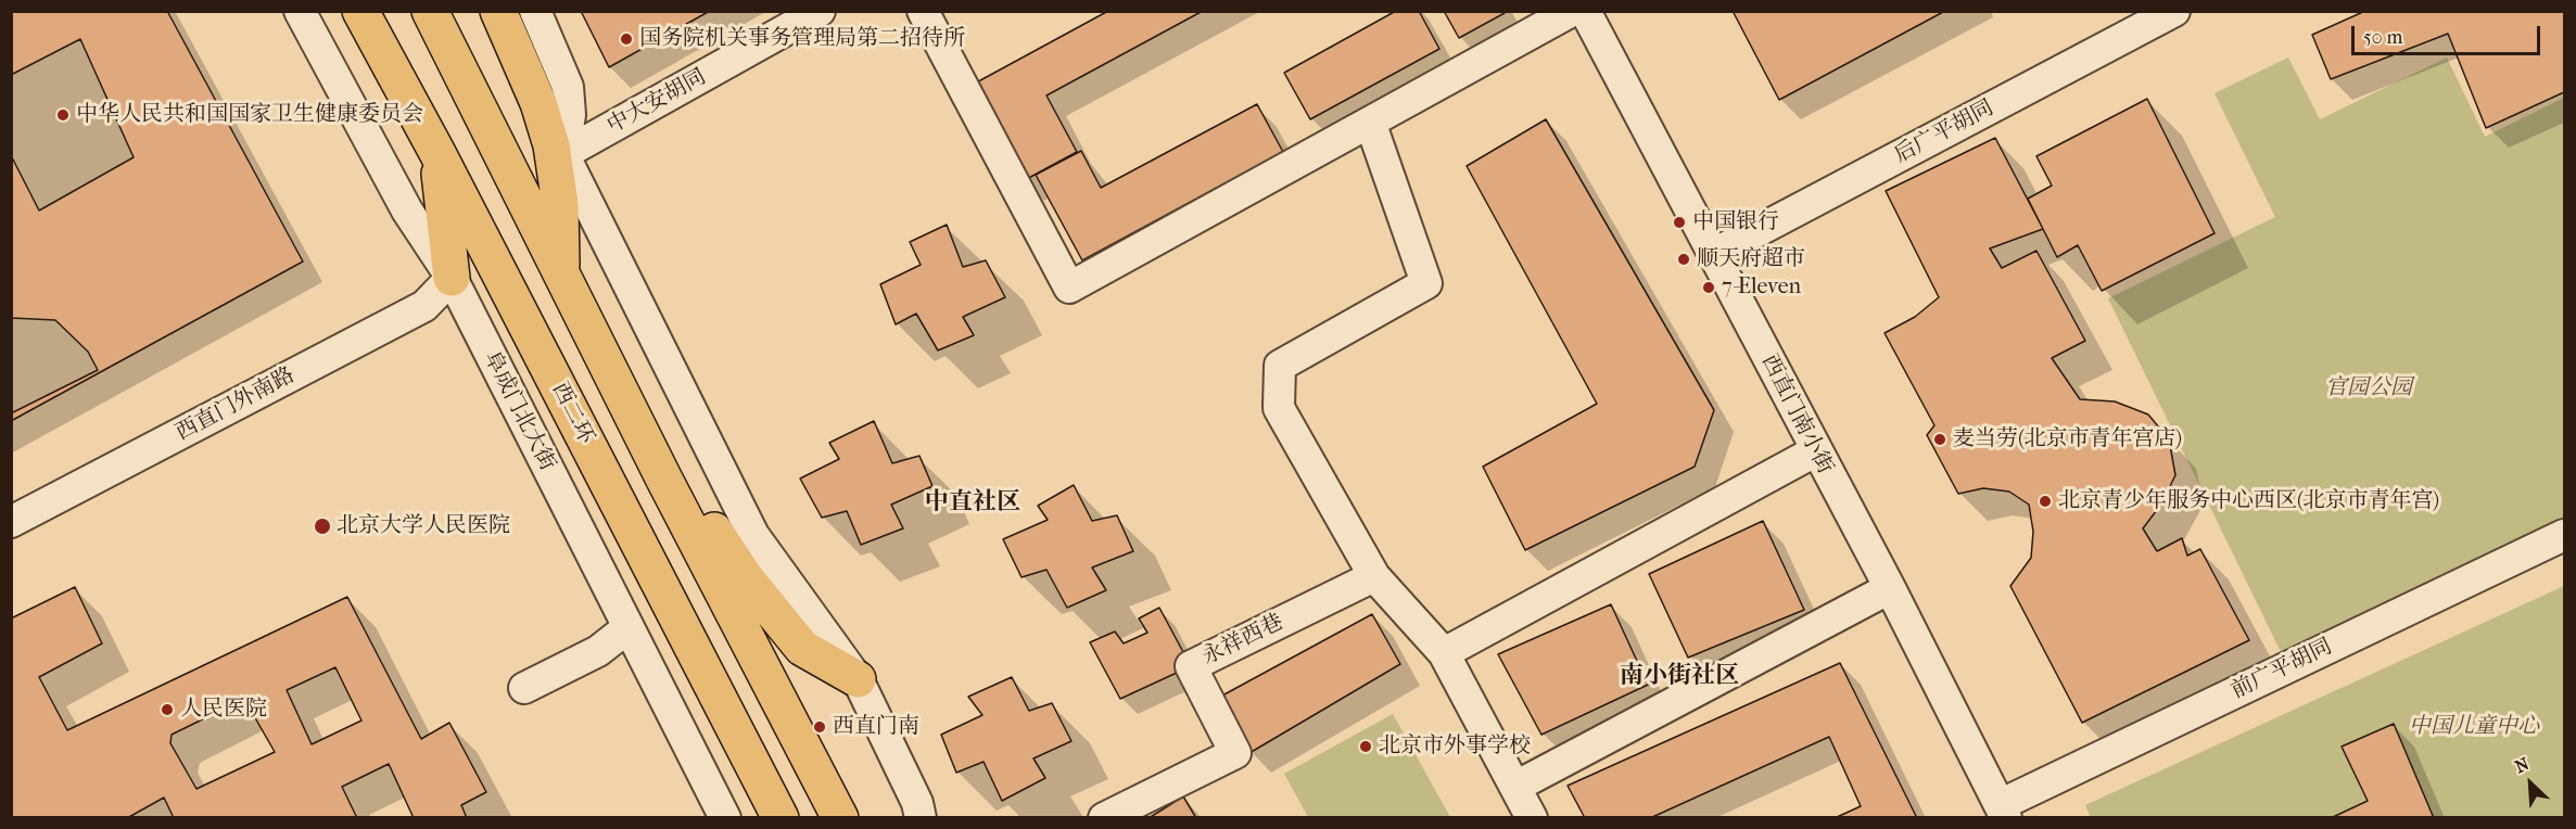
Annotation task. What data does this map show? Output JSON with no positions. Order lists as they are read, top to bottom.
{
  "streets": {
    "highway": ["西二环"],
    "street": [
      "中大安胡同",
      "后广平胡同",
      "西直门外南路",
      "阜成门北大街",
      "西直门南小街",
      "永祥西巷",
      "前广平胡同"
    ]
  },
  "crossings": [
    ["后广平胡同", "西直门南小街"],
    ["西直门外南路", "阜成门北大街"],
    ["西直门南小街", "前广平胡同"]
  ],
  "districts": ["中直社区", "南小街社区"],
  "parks": ["官园公园", "中国儿童中心"],
  "places": [
    "国务院机关事务管理局第二招待所",
    "中华人民共和国国家卫生健康委员会",
    "中国银行",
    "顺天府超市",
    "7-Eleven",
    "麦当劳(北京市青年宫店)",
    "北京青少年服务中心西区(北京市青年宫)",
    "北京大学人民医院",
    "人民医院",
    "西直门南",
    "北京市外事学校"
  ],
  "scale_bar": "50 m",
  "north": "top left"
}
